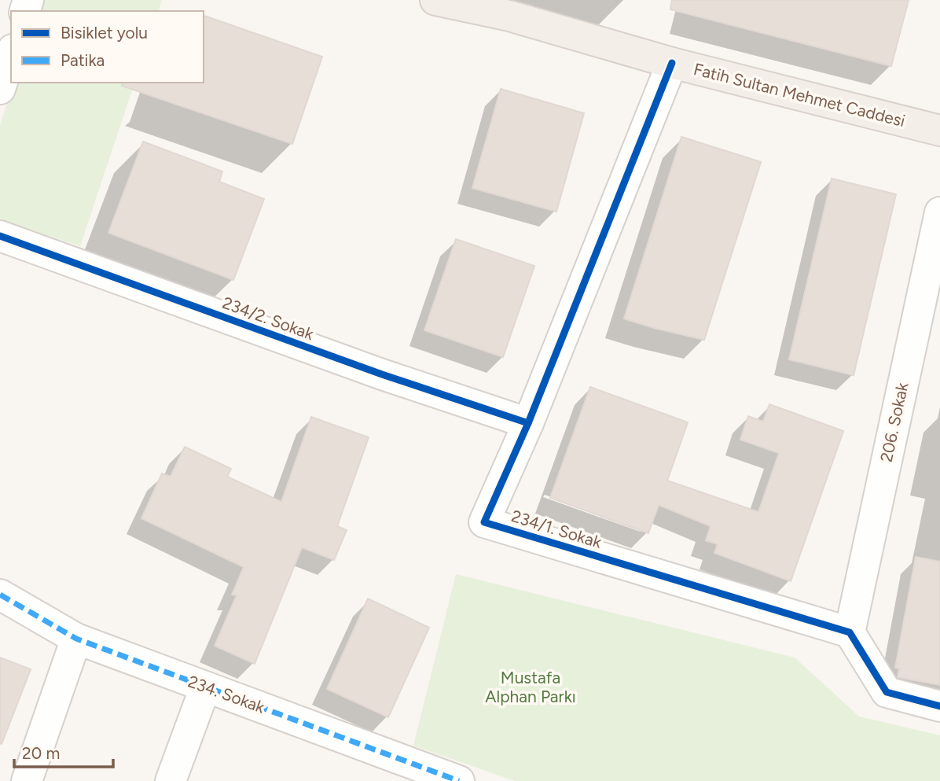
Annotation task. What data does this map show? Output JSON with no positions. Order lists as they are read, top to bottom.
{
  "streets": {
    "main road": ["Fatih Sultan Mehmet Caddesi"],
    "street": [
      "234/2. Sokak",
      "206. Sokak",
      "234/1. Sokak",
      "234. Sokak"
    ]
  },
  "crossings": [
    ["Fatih Sultan Mehmet Caddesi", "234/1. Sokak"],
    ["234/2. Sokak", "234/1. Sokak"],
    ["206. Sokak", "234/1. Sokak"]
  ],
  "parks": ["Mustafa Alphan Parkı"],
  "legend": ["Bisiklet yolu", "Patika"],
  "scale_bar": "20 m"
}
